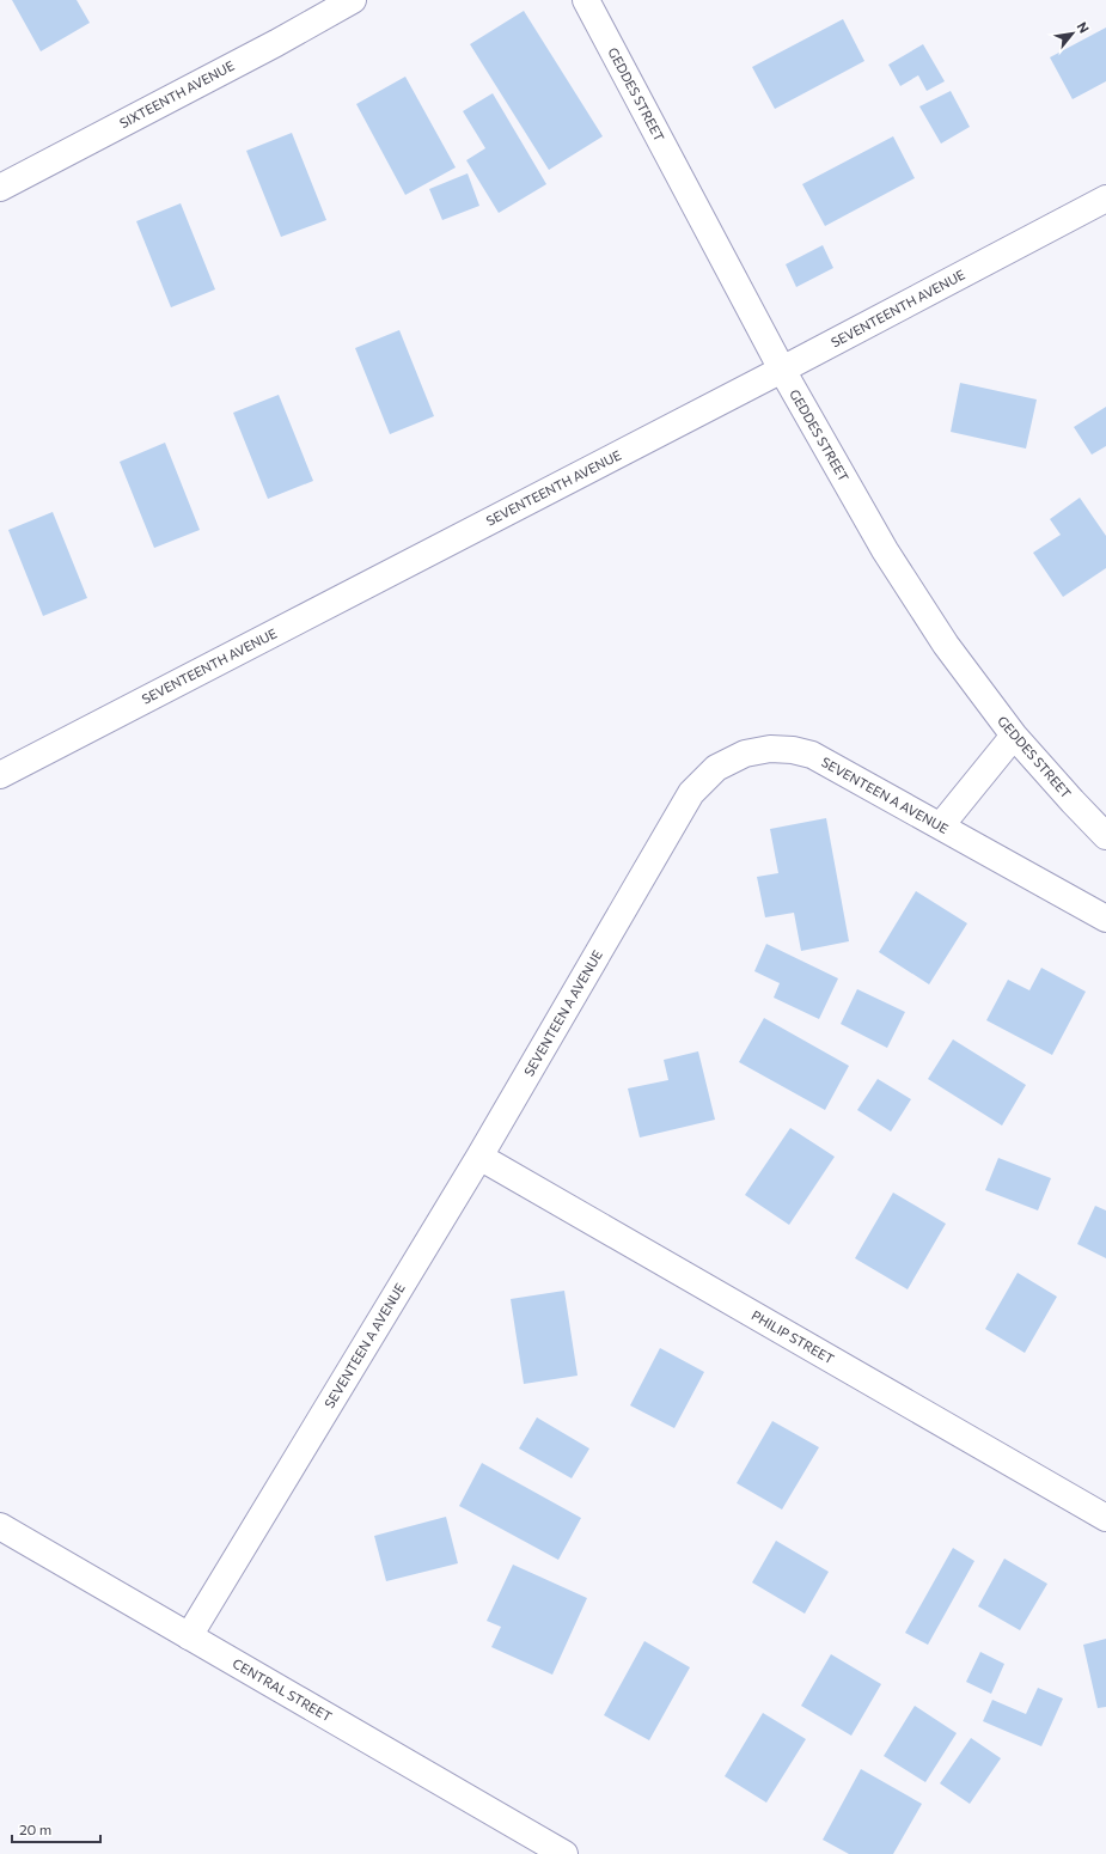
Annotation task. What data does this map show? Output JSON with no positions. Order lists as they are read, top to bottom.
{
  "streets": {
    "street": [
      "SIXTEENTH AVENUE",
      "GEDDES STREET",
      "SEVENTEENTH AVENUE",
      "SEVENTEEN A AVENUE",
      "PHILIP STREET",
      "CENTRAL STREET"
    ]
  },
  "crossings": [
    ["GEDDES STREET", "SEVENTEENTH AVENUE"],
    ["SEVENTEEN A AVENUE", "PHILIP STREET"],
    ["SEVENTEEN A AVENUE", "CENTRAL STREET"]
  ],
  "scale_bar": "20 m",
  "north": "top right"
}
